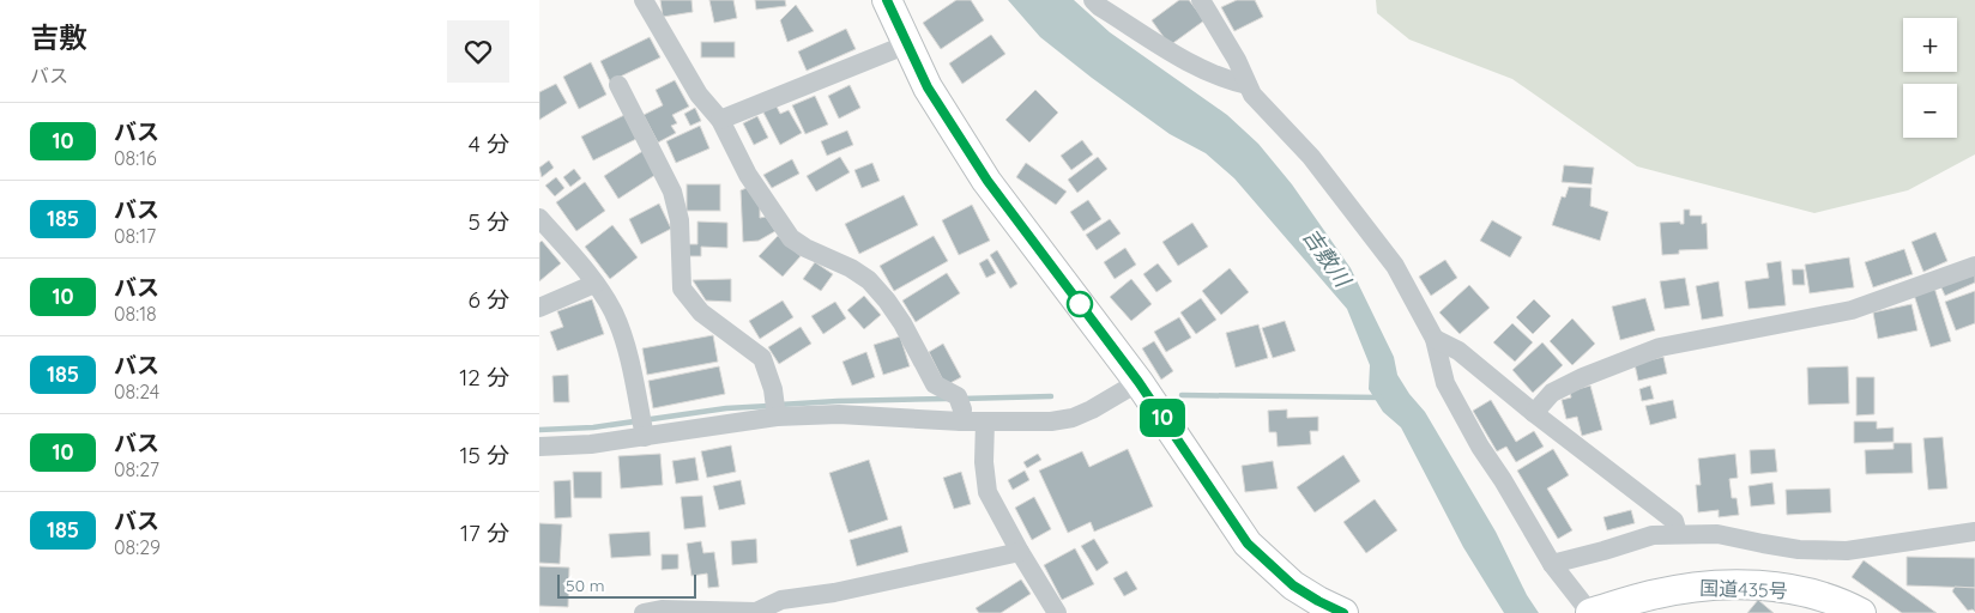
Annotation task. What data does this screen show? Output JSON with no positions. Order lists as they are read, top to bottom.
{
  "streets": {
    "highway": ["国道435号"]
  },
  "water": ["吉敷川"],
  "lines": ["bus line 10"],
  "scale_bar": "50 m",
  "page": {
    "heading": ["吉敷", "バス"],
    "on_map": "10",
    "map_buttons": ["+", "−"],
    "list": [
      {
        "mark": "10",
        "name": "バス",
        "note": "08:16",
        "value": "4 分"
      },
      {
        "mark": "185",
        "name": "バス",
        "note": "08:17",
        "value": "5 分"
      },
      {
        "mark": "10",
        "name": "バス",
        "note": "08:18",
        "value": "6 分"
      },
      {
        "mark": "185",
        "name": "バス",
        "note": "08:24",
        "value": "12 分"
      },
      {
        "mark": "10",
        "name": "バス",
        "note": "08:27",
        "value": "15 分"
      },
      {
        "mark": "185",
        "name": "バス",
        "note": "08:29",
        "value": "17 分"
      }
    ],
    "scale": "50 m"
  }
}
